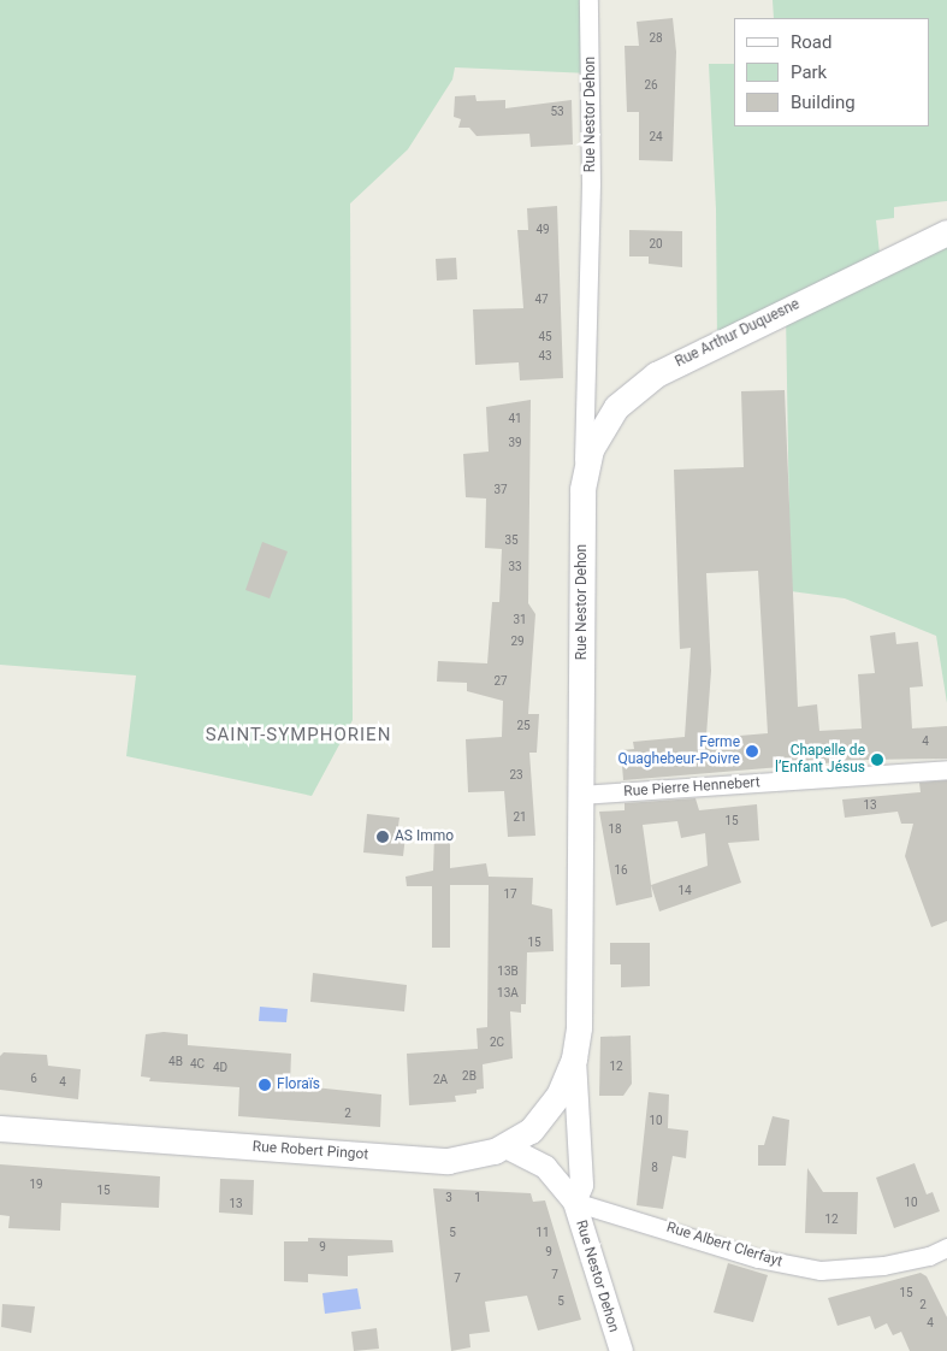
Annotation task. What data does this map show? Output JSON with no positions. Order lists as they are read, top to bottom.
{
  "streets": {
    "main road": ["Rue Nestor Dehon", "Rue Arthur Duquesne", "Rue Robert Pingot"],
    "street": ["Rue Pierre Hennebert", "Rue Albert Clerfayt"]
  },
  "crossings": [
    ["Rue Nestor Dehon", "Rue Arthur Duquesne"],
    ["Rue Nestor Dehon", "Rue Pierre Hennebert"],
    ["Rue Nestor Dehon", "Rue Robert Pingot"],
    ["Rue Nestor Dehon", "Rue Albert Clerfayt"]
  ],
  "districts": ["SAINT-SYMPHORIEN"],
  "places": [
    "Ferme Quaghebeur-Poivre",
    "Chapelle de l’Enfant Jésus",
    "AS Immo",
    "Floraïs"
  ],
  "house_numbers": [
    "28",
    "26",
    "53",
    "24",
    "49",
    "20",
    "47",
    "45",
    "43",
    "41",
    "39",
    "37",
    "35",
    "33",
    "31",
    "29",
    "27",
    "25",
    "4",
    "23",
    "13",
    "21",
    "15",
    "18",
    "16",
    "14",
    "17",
    "15",
    "13B",
    "13A",
    "2C",
    "4B",
    "4C",
    "12",
    "4D",
    "2B",
    "6",
    "2A",
    "4",
    "2",
    "10",
    "8",
    "19",
    "15",
    "3",
    "1",
    "10",
    "13",
    "12",
    "5",
    "11",
    "9",
    "9",
    "7",
    "7",
    "15",
    "5",
    "2",
    "4"
  ],
  "legend": ["Road", "Park", "Building"]
}
